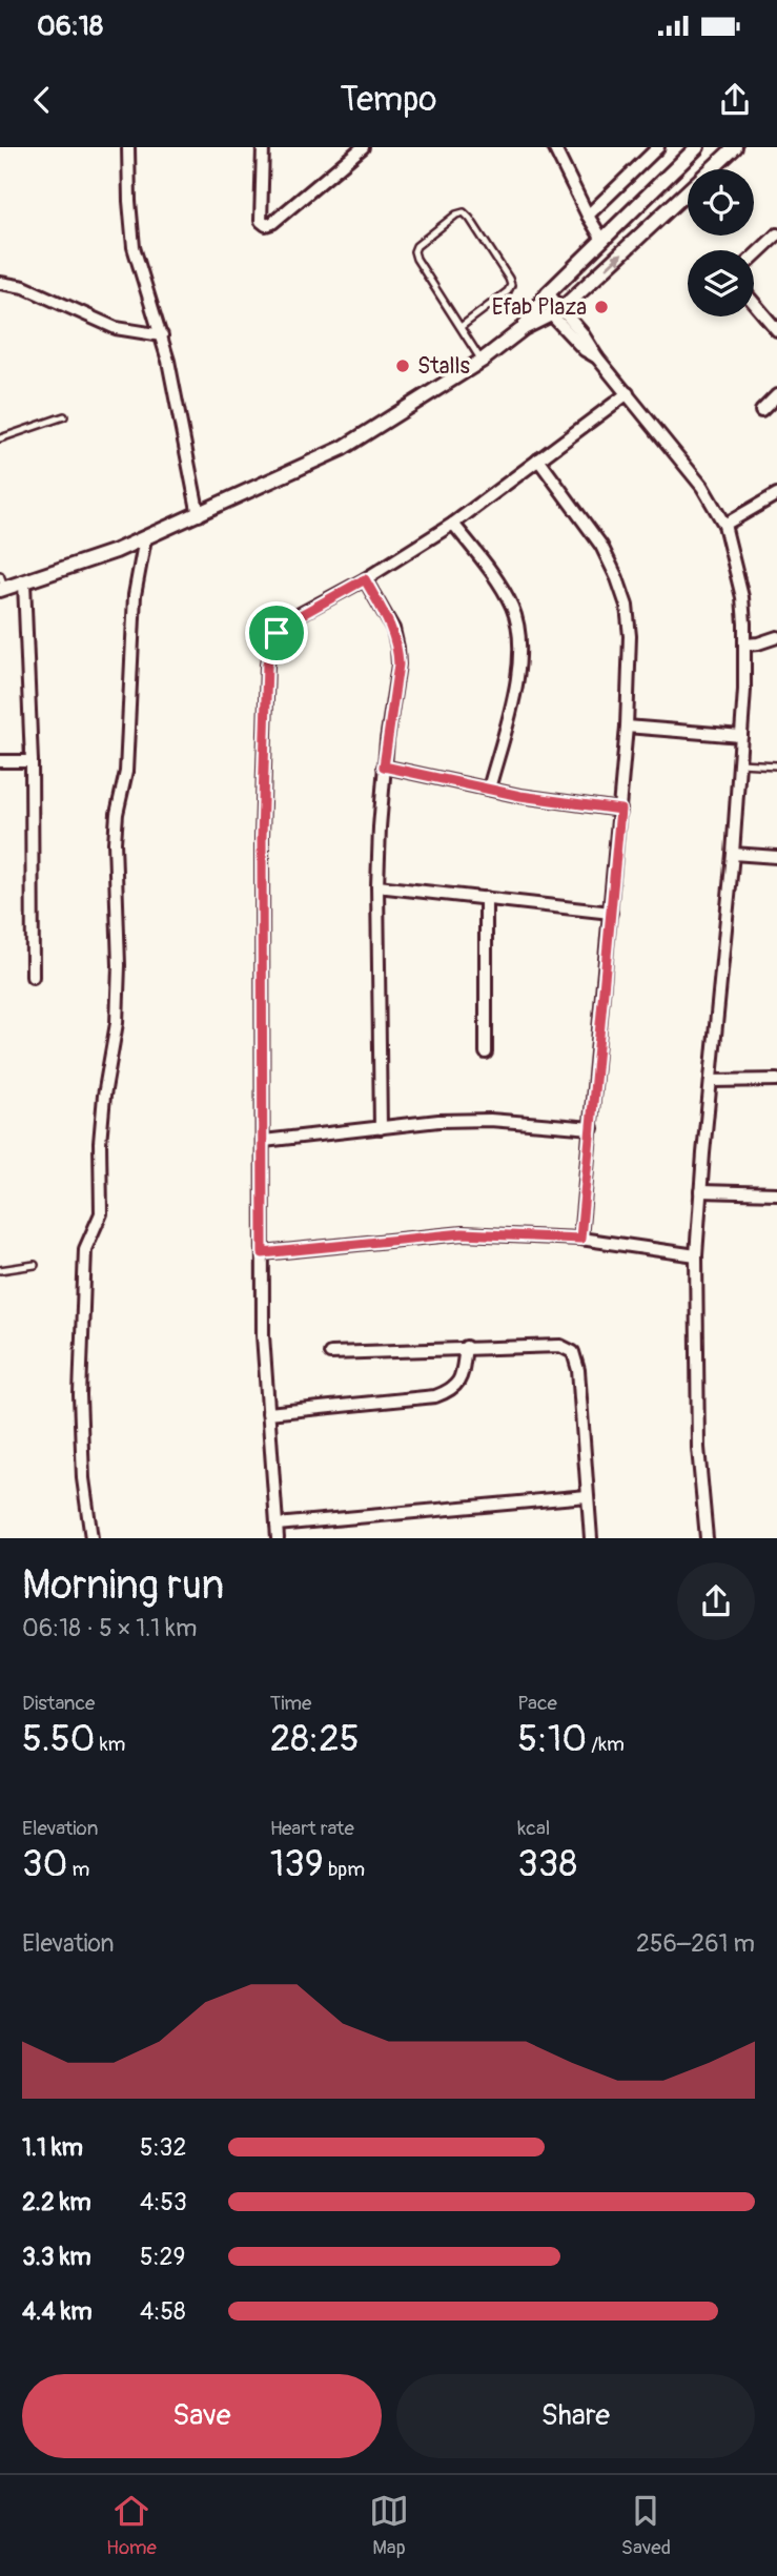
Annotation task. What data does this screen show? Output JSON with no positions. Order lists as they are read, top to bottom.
{
  "places": ["Efab Plaza", "Stalls"],
  "page": {
    "status": "06:18",
    "header": "Tempo",
    "heading": ["Morning run", "06:18 · 5 × 1.1 km"],
    "stats": [
      ["Distance", "5.50 km"],
      ["Time", "28:25"],
      ["Pace", "5:10 /km"],
      ["Elevation", "30 m"],
      ["Heart rate", "139 bpm"],
      ["kcal", "338"]
    ],
    "chart": ["Elevation", "256–261 m"],
    "list": [
      {
        "name": "1.1 km",
        "note": "5:32"
      },
      {
        "name": "2.2 km",
        "note": "4:53"
      },
      {
        "name": "3.3 km",
        "note": "5:29"
      },
      {
        "name": "4.4 km",
        "note": "4:58"
      }
    ],
    "buttons": ["Save", "Share"],
    "tabs": ["Home", "Map", "Saved"]
  }
}
